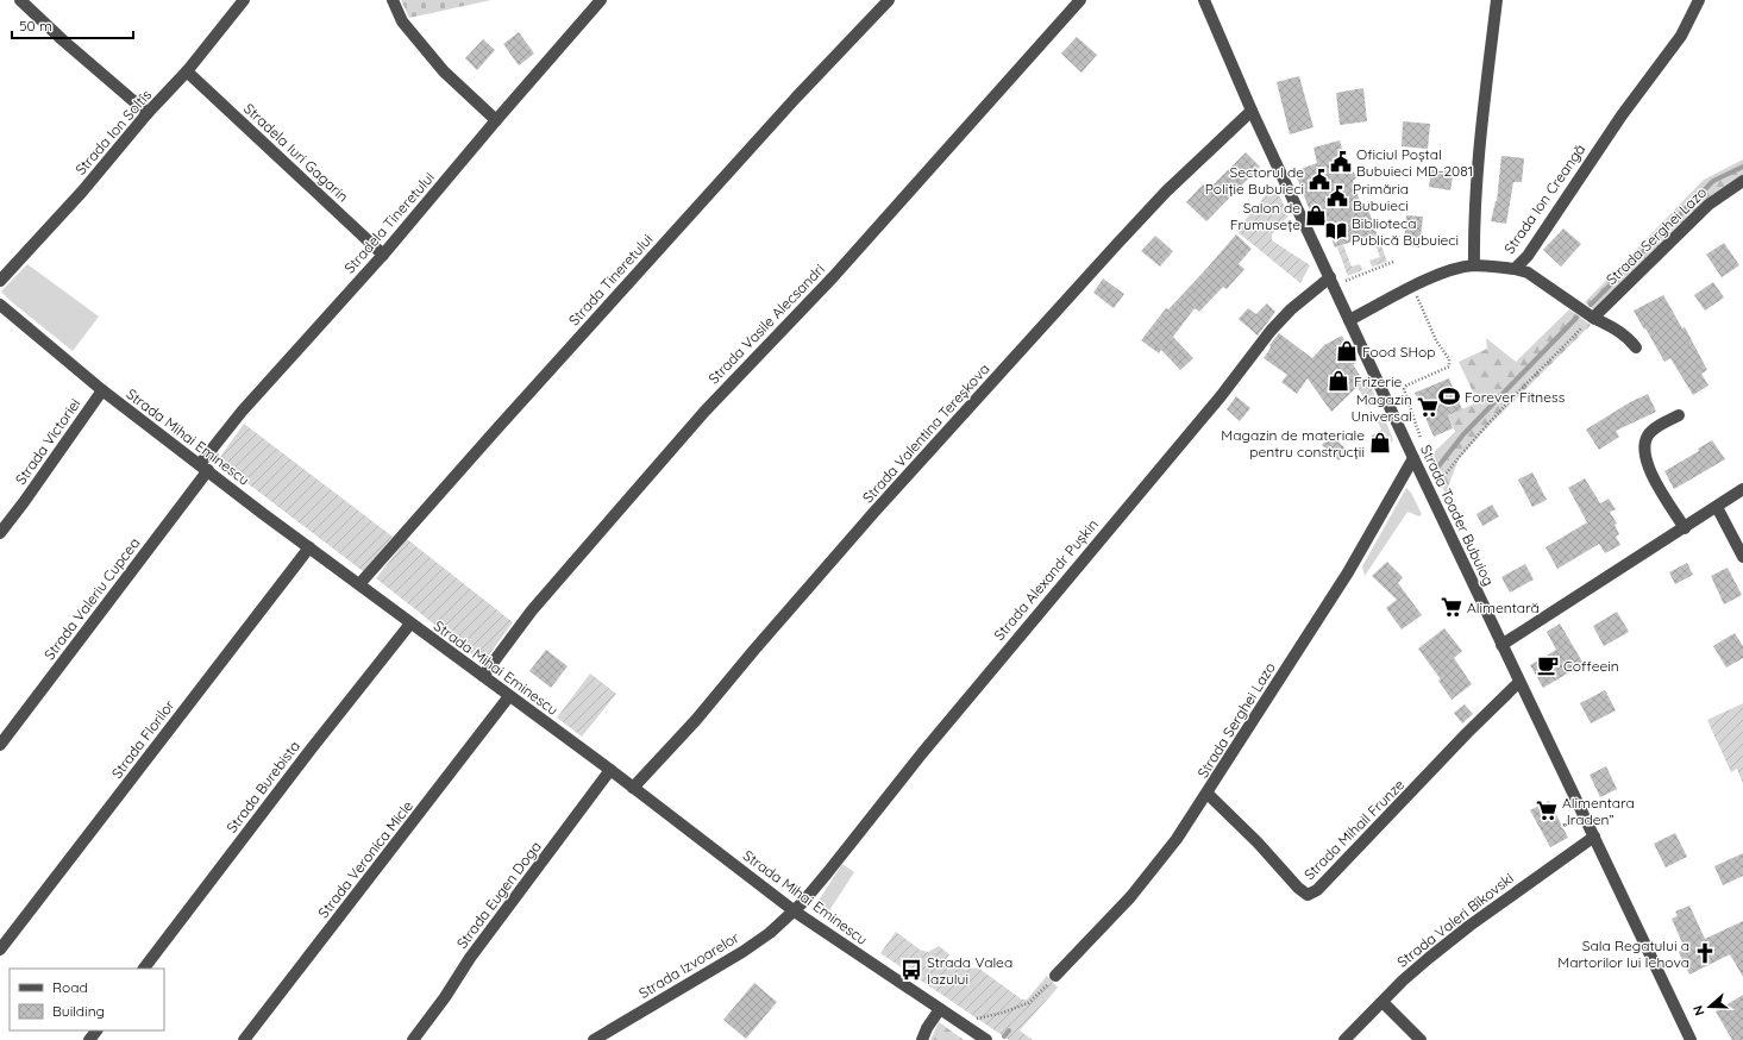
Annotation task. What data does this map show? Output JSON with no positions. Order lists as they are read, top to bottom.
{
  "streets": {
    "street": [
      "Strada Ion Soltîs",
      "Stradela Iuri Gagarin",
      "Strada Ion Creangă",
      "Stradela Tineretului",
      "Strada Serghei Lazo",
      "Strada Tineretului",
      "Strada Vasile Alecsandri",
      "Strada Valentina Tereșkova",
      "Strada Mihai Eminescu",
      "Strada Victoriei",
      "Strada Toader Bubuiog",
      "Strada Alexandr Pușkin",
      "Strada Valeriu Cupcea",
      "Strada Florilor",
      "Strada Burebista",
      "Strada Mihail Frunze",
      "Strada Veronica Micle",
      "Strada Eugen Doga",
      "Strada Valeri Bîkovski",
      "Strada Izvoarelor"
    ]
  },
  "crossings": [
    ["Strada Ion Soltîs", "Stradela Iuri Gagarin"],
    ["Stradela Iuri Gagarin", "Stradela Tineretului"],
    ["Strada Ion Creangă", "Strada Toader Bubuiog"],
    ["Stradela Tineretului", "Strada Mihai Eminescu"],
    ["Stradela Tineretului", "Strada Valeriu Cupcea"],
    ["Strada Serghei Lazo", "Strada Toader Bubuiog"],
    ["Strada Serghei Lazo", "Strada Mihail Frunze"],
    ["Strada Tineretului", "Strada Mihai Eminescu"],
    ["Strada Vasile Alecsandri", "Strada Mihai Eminescu"],
    ["Strada Valentina Tereșkova", "Strada Mihai Eminescu"],
    ["Strada Valentina Tereșkova", "Strada Toader Bubuiog"],
    ["Strada Mihai Eminescu", "Strada Victoriei"],
    ["Strada Mihai Eminescu", "Strada Alexandr Pușkin"],
    ["Strada Mihai Eminescu", "Strada Valeriu Cupcea"],
    ["Strada Mihai Eminescu", "Strada Florilor"],
    ["Strada Mihai Eminescu", "Strada Burebista"],
    ["Strada Mihai Eminescu", "Strada Veronica Micle"],
    ["Strada Mihai Eminescu", "Strada Eugen Doga"],
    ["Strada Mihai Eminescu", "Strada Izvoarelor"],
    ["Strada Toader Bubuiog", "Strada Alexandr Pușkin"],
    ["Strada Toader Bubuiog", "Strada Mihail Frunze"],
    ["Strada Toader Bubuiog", "Strada Valeri Bîkovski"],
    ["Strada Alexandr Pușkin", "Strada Izvoarelor"]
  ],
  "places": {
    "public building": ["Oficiul Poștal Bubuieci MD-2081", "Sectorul de Poliție Bubuieci", "Primăria Bubuieci"],
    "shop": [
      "Salon de Frumusețe",
      "Food SHop",
      "Frizerie",
      "Magazin de materiale pentru construcții"
    ],
    "library": ["Biblioteca Publică Bubuieci"],
    "sports": ["Forever Fitness"],
    "supermarket": ["Magazin Universal", "Alimentară", "Alimentara „Iraden”"],
    "cafe": ["Coffeein"],
    "church": ["Sala Regatului a Martorilor lui Iehova"],
    "bus stop": ["Strada Valea Iazului"]
  },
  "legend": ["Road", "Building"],
  "scale_bar": "50 m",
  "north": "left"
}
